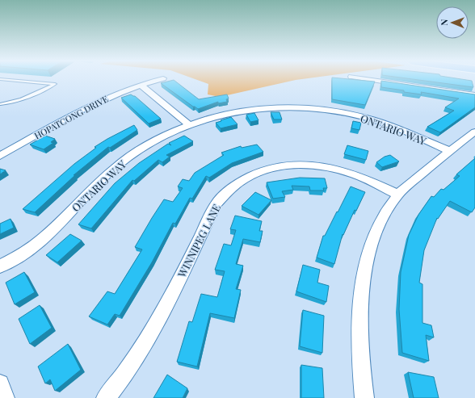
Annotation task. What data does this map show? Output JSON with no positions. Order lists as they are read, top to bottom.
{
  "streets": {
    "street": ["HOPATCONG DRIVE", "ONTARIO WAY", "WINNIPEG LANE"]
  },
  "north": "left"
}
